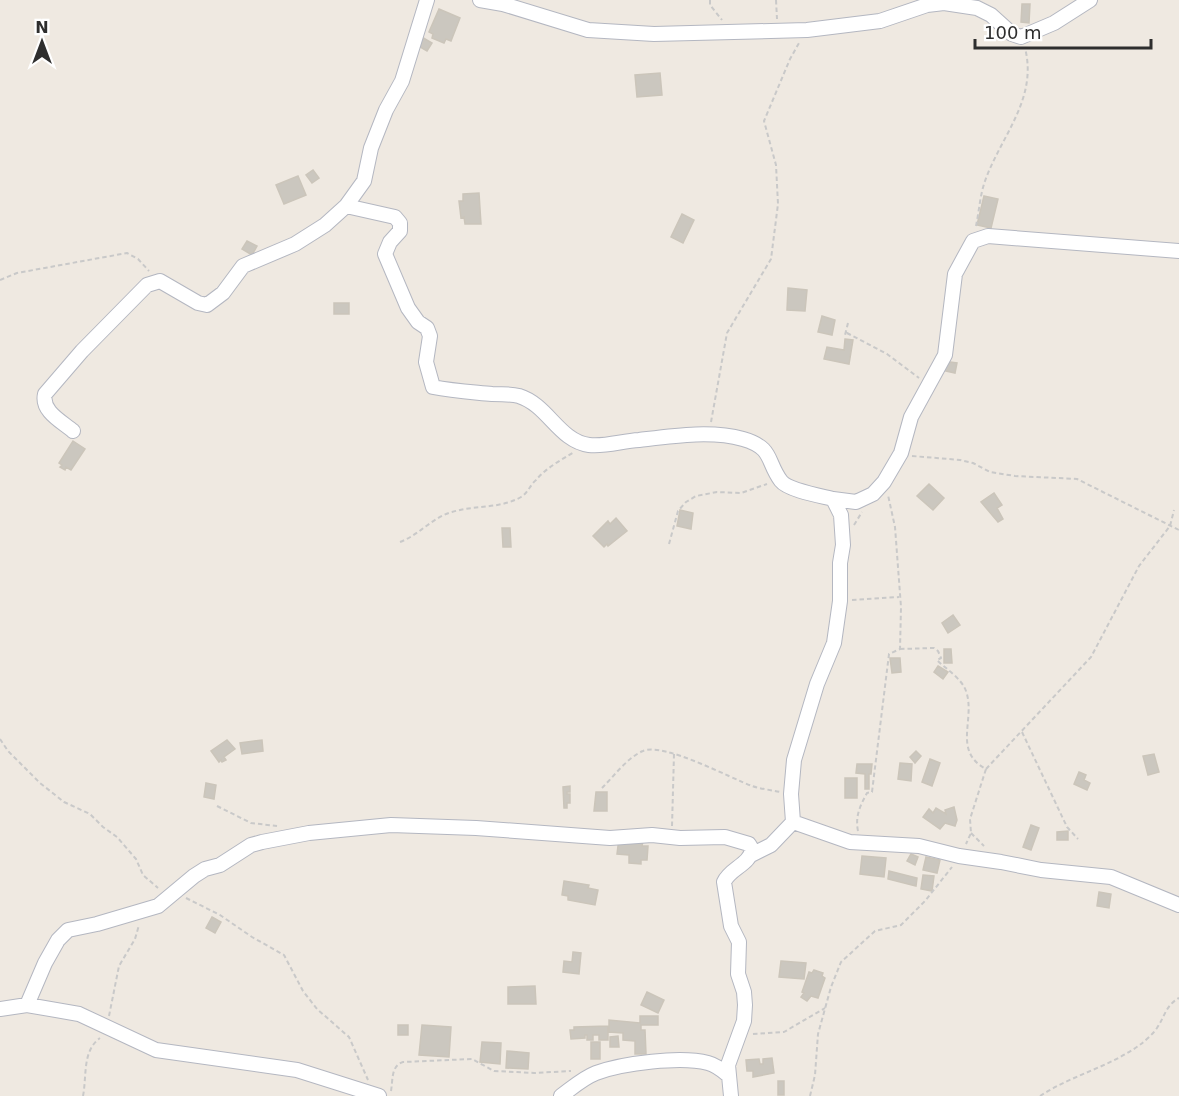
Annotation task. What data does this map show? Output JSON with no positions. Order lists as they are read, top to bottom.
{
  "scale_bar": "100 m",
  "north": "top"
}
